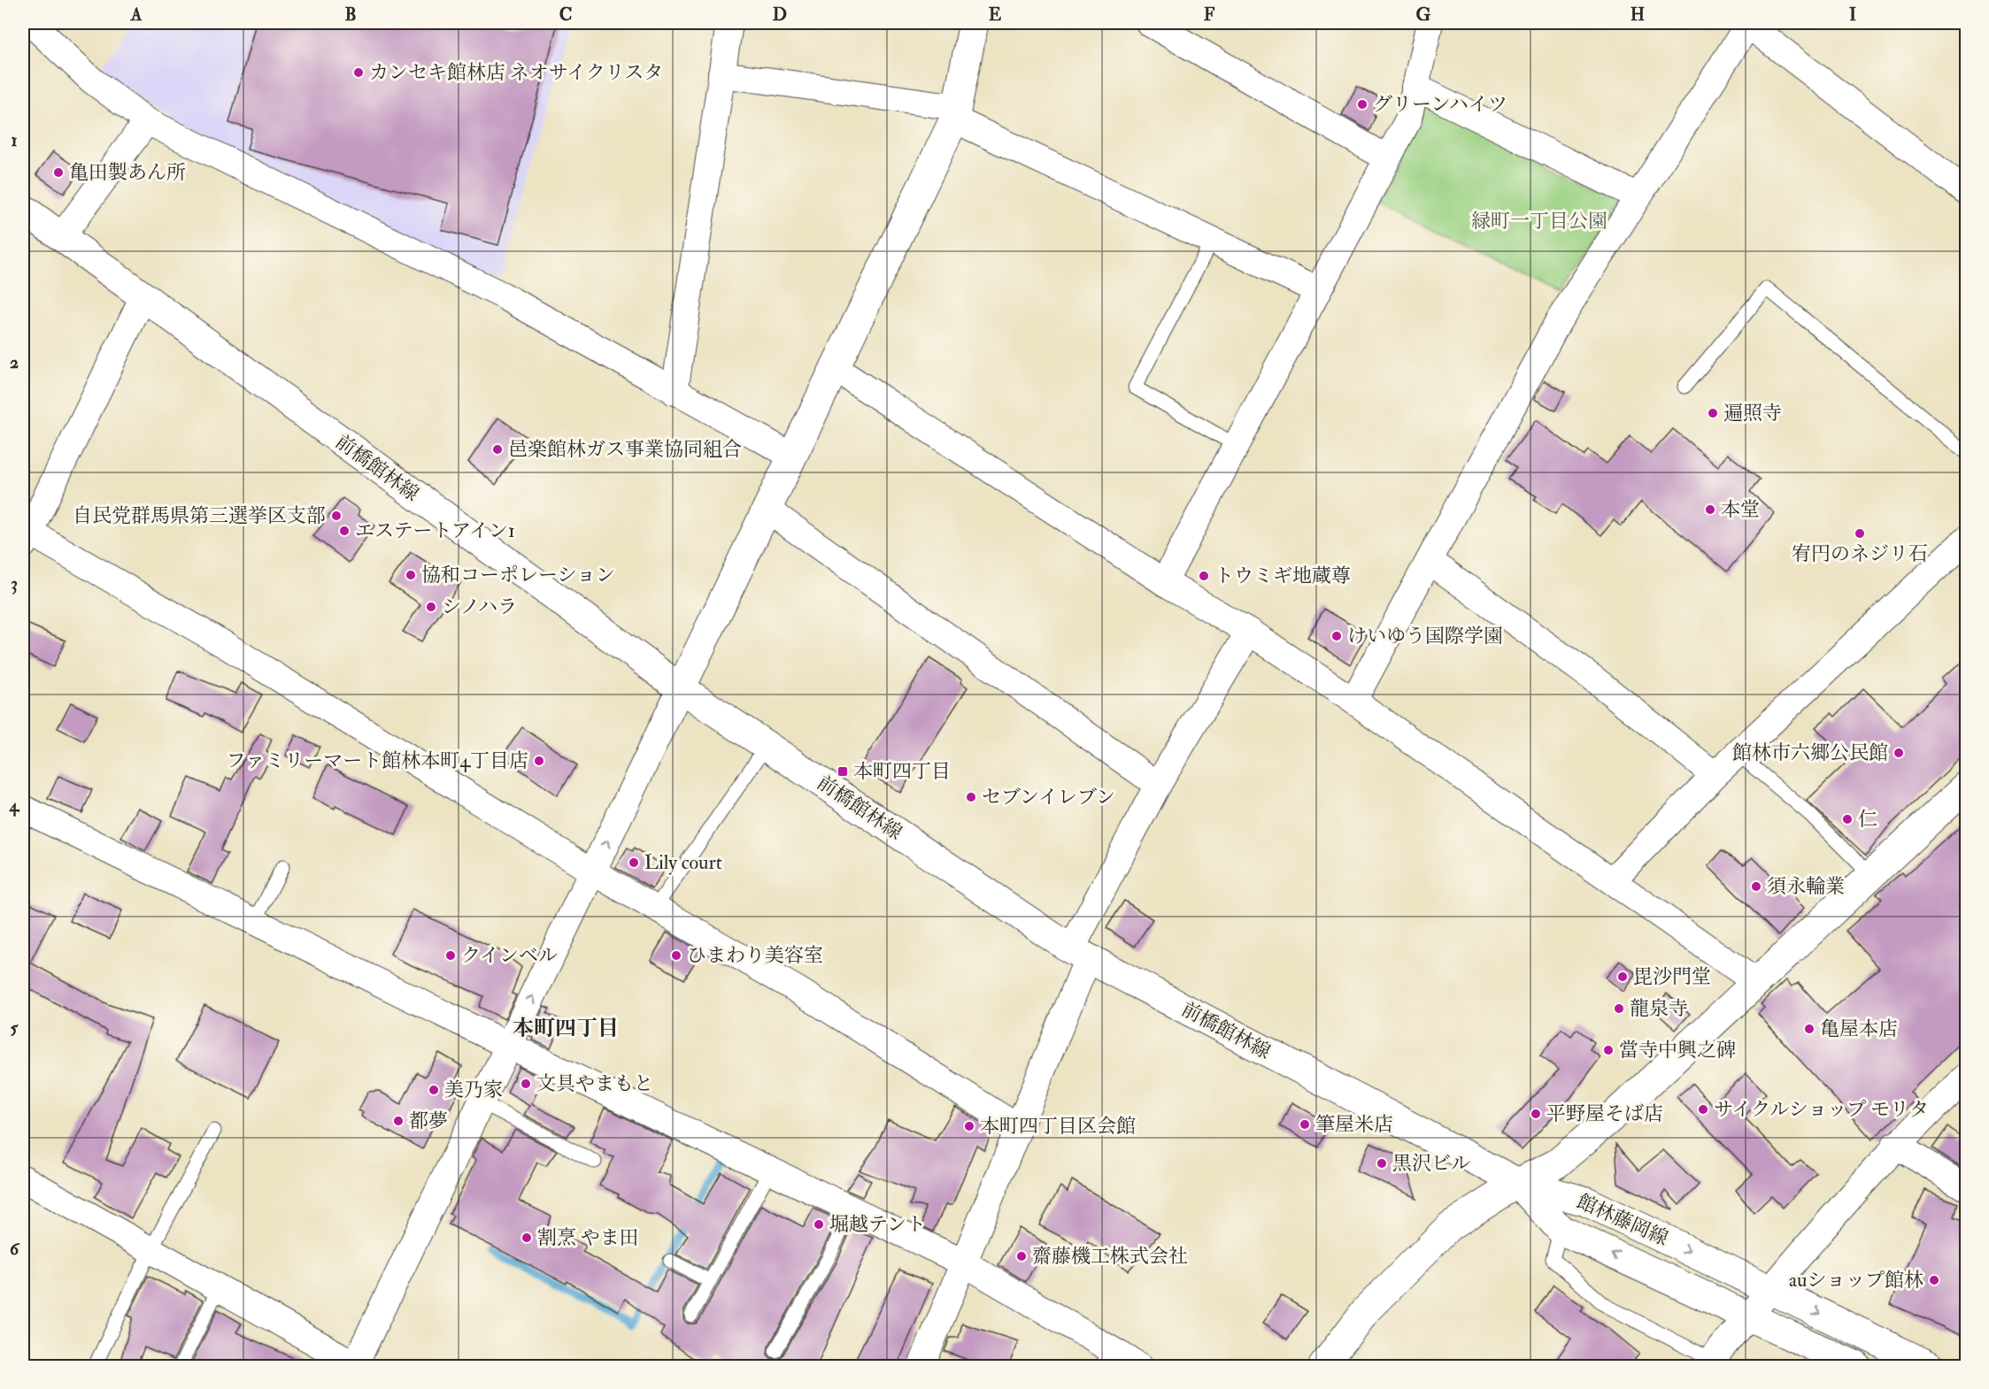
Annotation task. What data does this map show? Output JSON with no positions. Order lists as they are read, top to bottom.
{
  "streets": {
    "main road": ["前橋館林線", "館林藤岡線"]
  },
  "crossings": [
    ["前橋館林線", "館林藤岡線"]
  ],
  "districts": ["本町四丁目"],
  "parks": ["緑町一丁目公園"],
  "places": {
    "other": [
      "カンセキ館林店 ネオサイクリスタ",
      "グリーンハイツ",
      "亀田製あん所",
      "遍照寺",
      "邑楽館林ガス事業協同組合",
      "本堂",
      "自民党群馬県第三選挙区支部",
      "エステートアイン1",
      "宥円のネジリ石",
      "協和コーポレーション",
      "トウミギ地蔵尊",
      "シノハラ",
      "けいゆう国際学園",
      "館林市六郷公民館",
      "ファミリーマート館林本町4丁目店",
      "セブンイレブン",
      "仁",
      "Lily court",
      "須永輪業",
      "クインベル",
      "ひまわり美容室",
      "毘沙門堂",
      "龍泉寺",
      "亀屋本店",
      "當寺中興之碑",
      "文具やまもと",
      "美乃家",
      "サイクルショップ モリタ",
      "平野屋そば店",
      "都夢",
      "筆屋米店",
      "本町四丁目区会館",
      "黒沢ビル",
      "堀越テント",
      "割烹 やま田",
      "齋藤機工株式会社",
      "auショップ館林"
    ],
    "transit": ["本町四丁目"]
  },
  "grid": {
    "columns": [
      "A",
      "B",
      "C",
      "D",
      "E",
      "F",
      "G",
      "H",
      "I"
    ],
    "rows": [
      "1",
      "2",
      "3",
      "4",
      "5",
      "6"
    ]
  }
}
